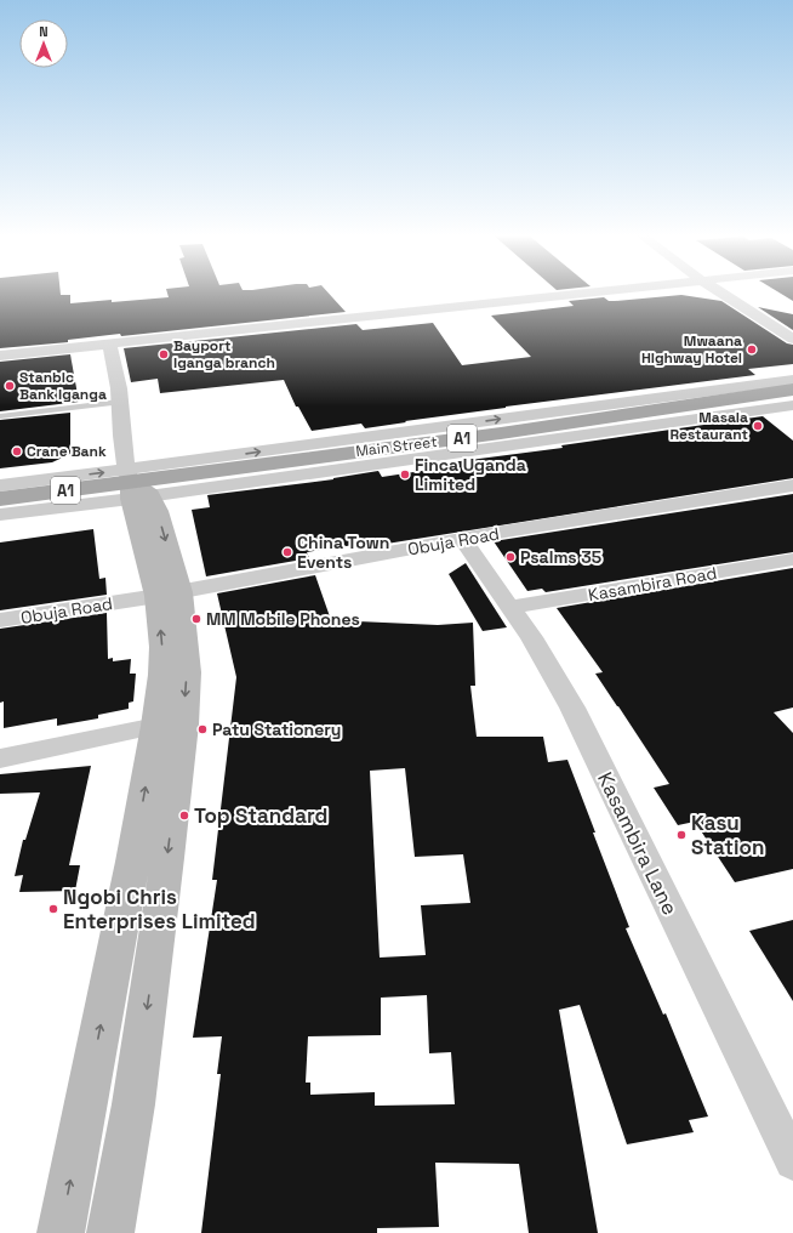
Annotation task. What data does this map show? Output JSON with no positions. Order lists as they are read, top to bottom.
{
  "streets": {
    "main road": ["A1", "Main Street"],
    "street": ["Obuja Road", "Kasambira Road", "Kasambira Lane"]
  },
  "crossings": [
    ["Obuja Road", "Kasambira Lane"],
    ["Kasambira Road", "Kasambira Lane"]
  ],
  "places": [
    "Mwaana Highway Hotel",
    "Bayport Iganga branch",
    "Stanbic Bank Iganga",
    "Masala Restaurant",
    "Crane Bank",
    "Finca Uganda Limited",
    "China Town Events",
    "Psalms 35",
    "MM Mobile Phones",
    "Patu Stationery",
    "Top Standard",
    "Kasu Station",
    "Ngobi Chris Enterprises Limited"
  ],
  "north": "top"
}
